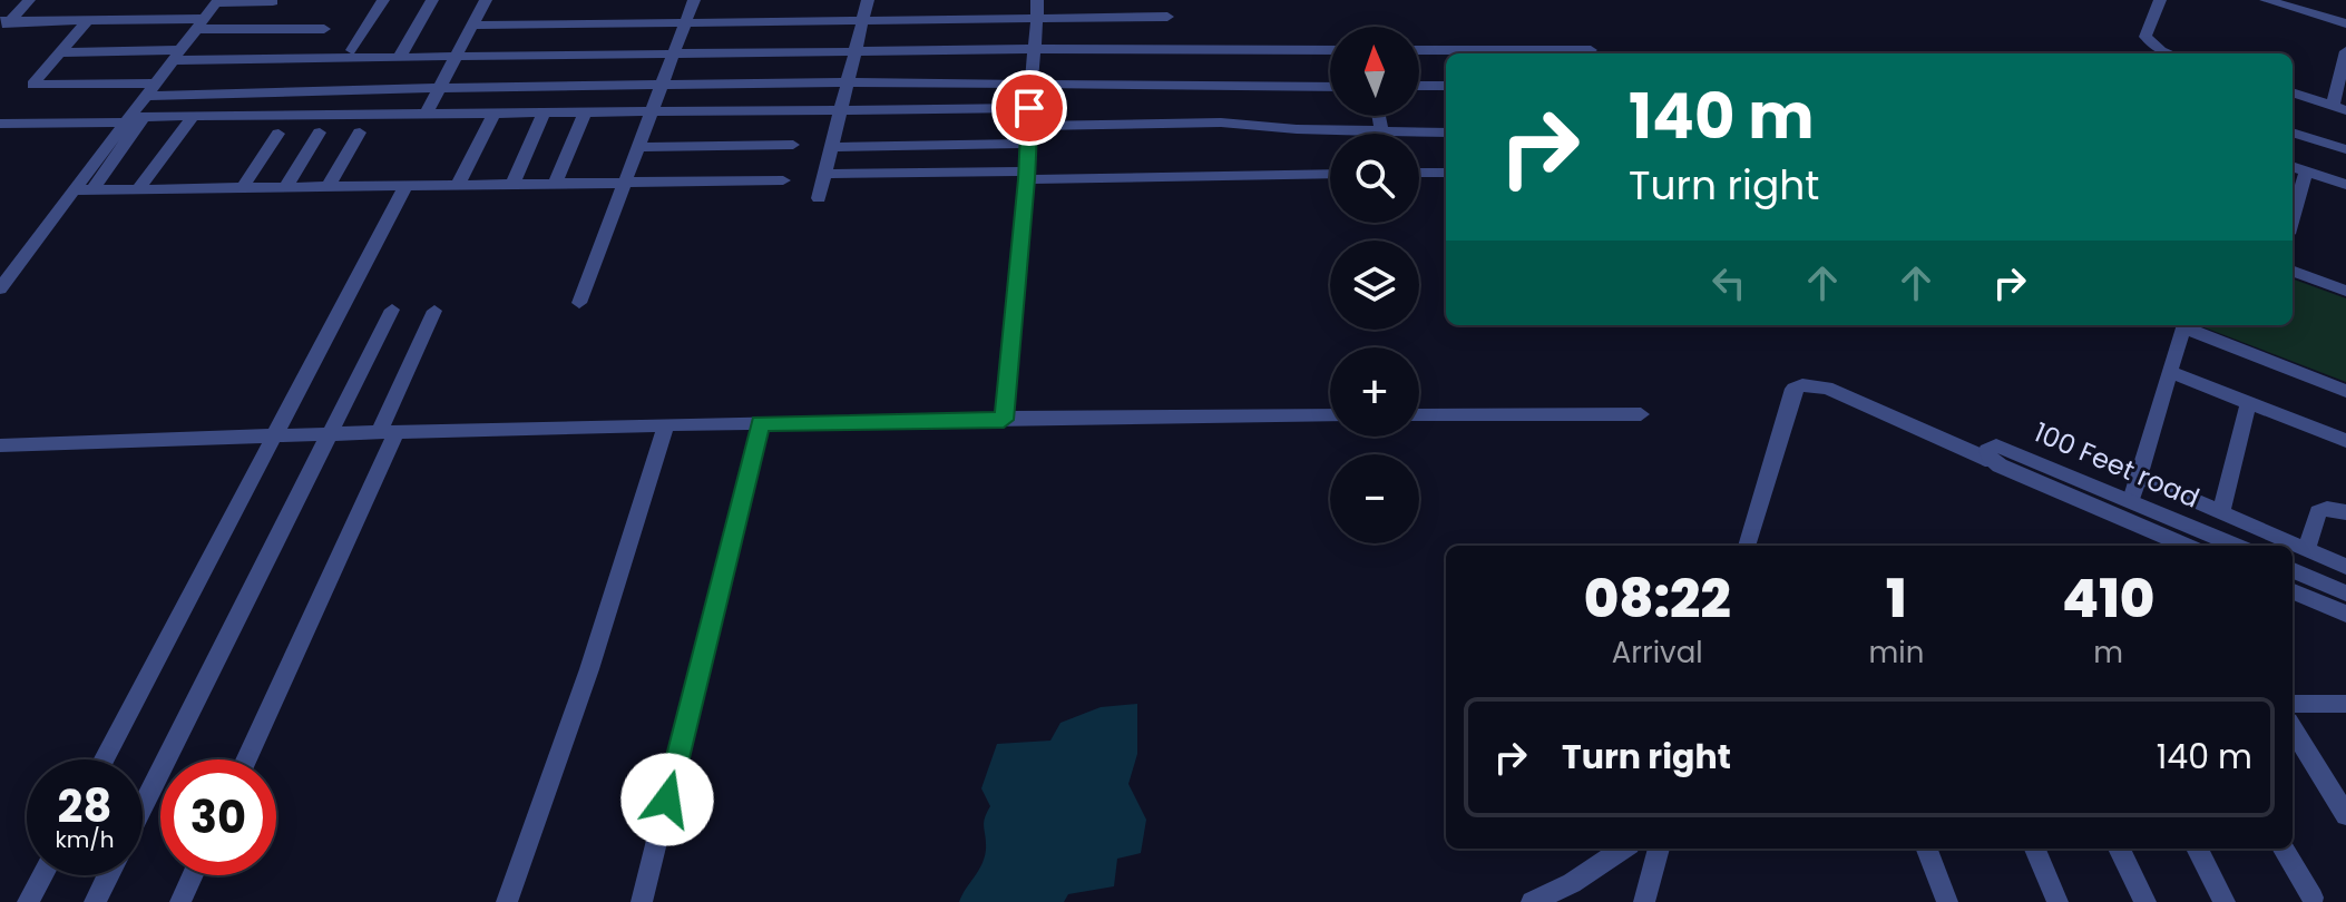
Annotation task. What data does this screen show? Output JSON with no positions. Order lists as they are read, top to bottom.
{
  "streets": {
    "street": ["100 Feet road"]
  },
  "north": "top",
  "page": {
    "map_buttons": ["+", "−"],
    "turn": ["140 m", "Turn right"],
    "eta": [
      "08:22",
      "Arrival",
      "1",
      "min",
      "410",
      "m"
    ],
    "list": [
      {
        "name": "Turn right",
        "value": "140 m"
      }
    ],
    "speed": "28 km/h",
    "limit": "30"
  }
}
